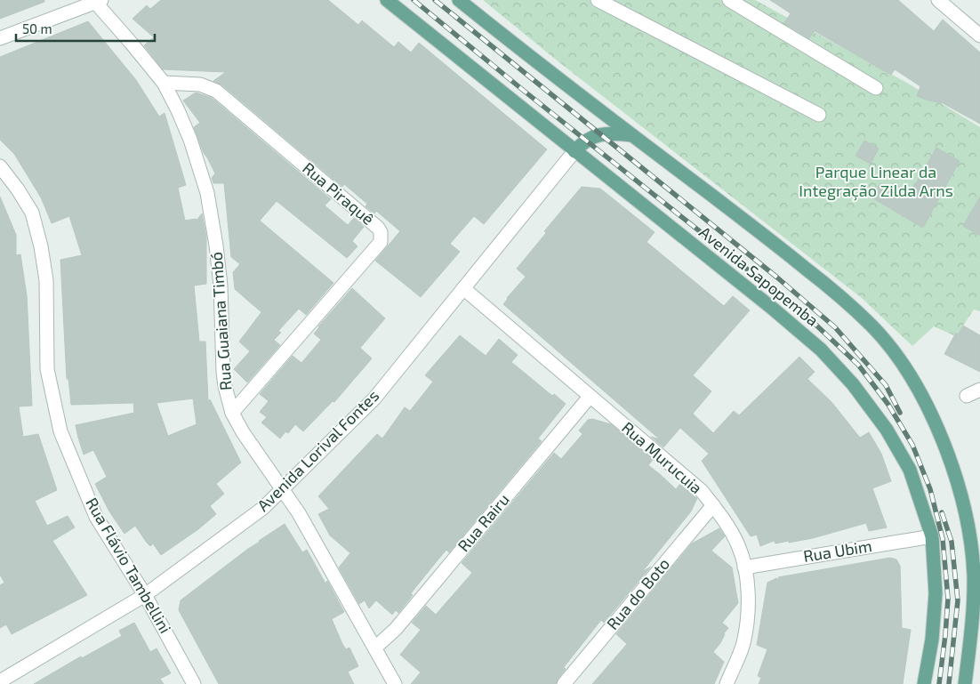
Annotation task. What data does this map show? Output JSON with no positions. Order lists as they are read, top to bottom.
{
  "streets": {
    "main road": ["Avenida Sapopemba"],
    "street": [
      "Rua Piraquê",
      "Rua Guaiana Timbó",
      "Avenida Lorival Fontes",
      "Rua Murucuia",
      "Rua Rairu",
      "Rua Ubim",
      "Rua Flávio Tambellini",
      "Rua do Boto"
    ]
  },
  "crossings": [
    ["Rua Piraquê", "Rua Guaiana Timbó"],
    ["Avenida Sapopemba", "Avenida Lorival Fontes"],
    ["Avenida Sapopemba", "Rua Ubim"],
    ["Rua Guaiana Timbó", "Avenida Lorival Fontes"],
    ["Rua Guaiana Timbó", "Rua Rairu"],
    ["Avenida Lorival Fontes", "Rua Murucuia"],
    ["Avenida Lorival Fontes", "Rua Flávio Tambellini"],
    ["Rua Murucuia", "Rua Rairu"],
    ["Rua Murucuia", "Rua Ubim"],
    ["Rua Murucuia", "Rua do Boto"]
  ],
  "parks": ["Parque Linear da Integração Zilda Arns"],
  "scale_bar": "50 m"
}
